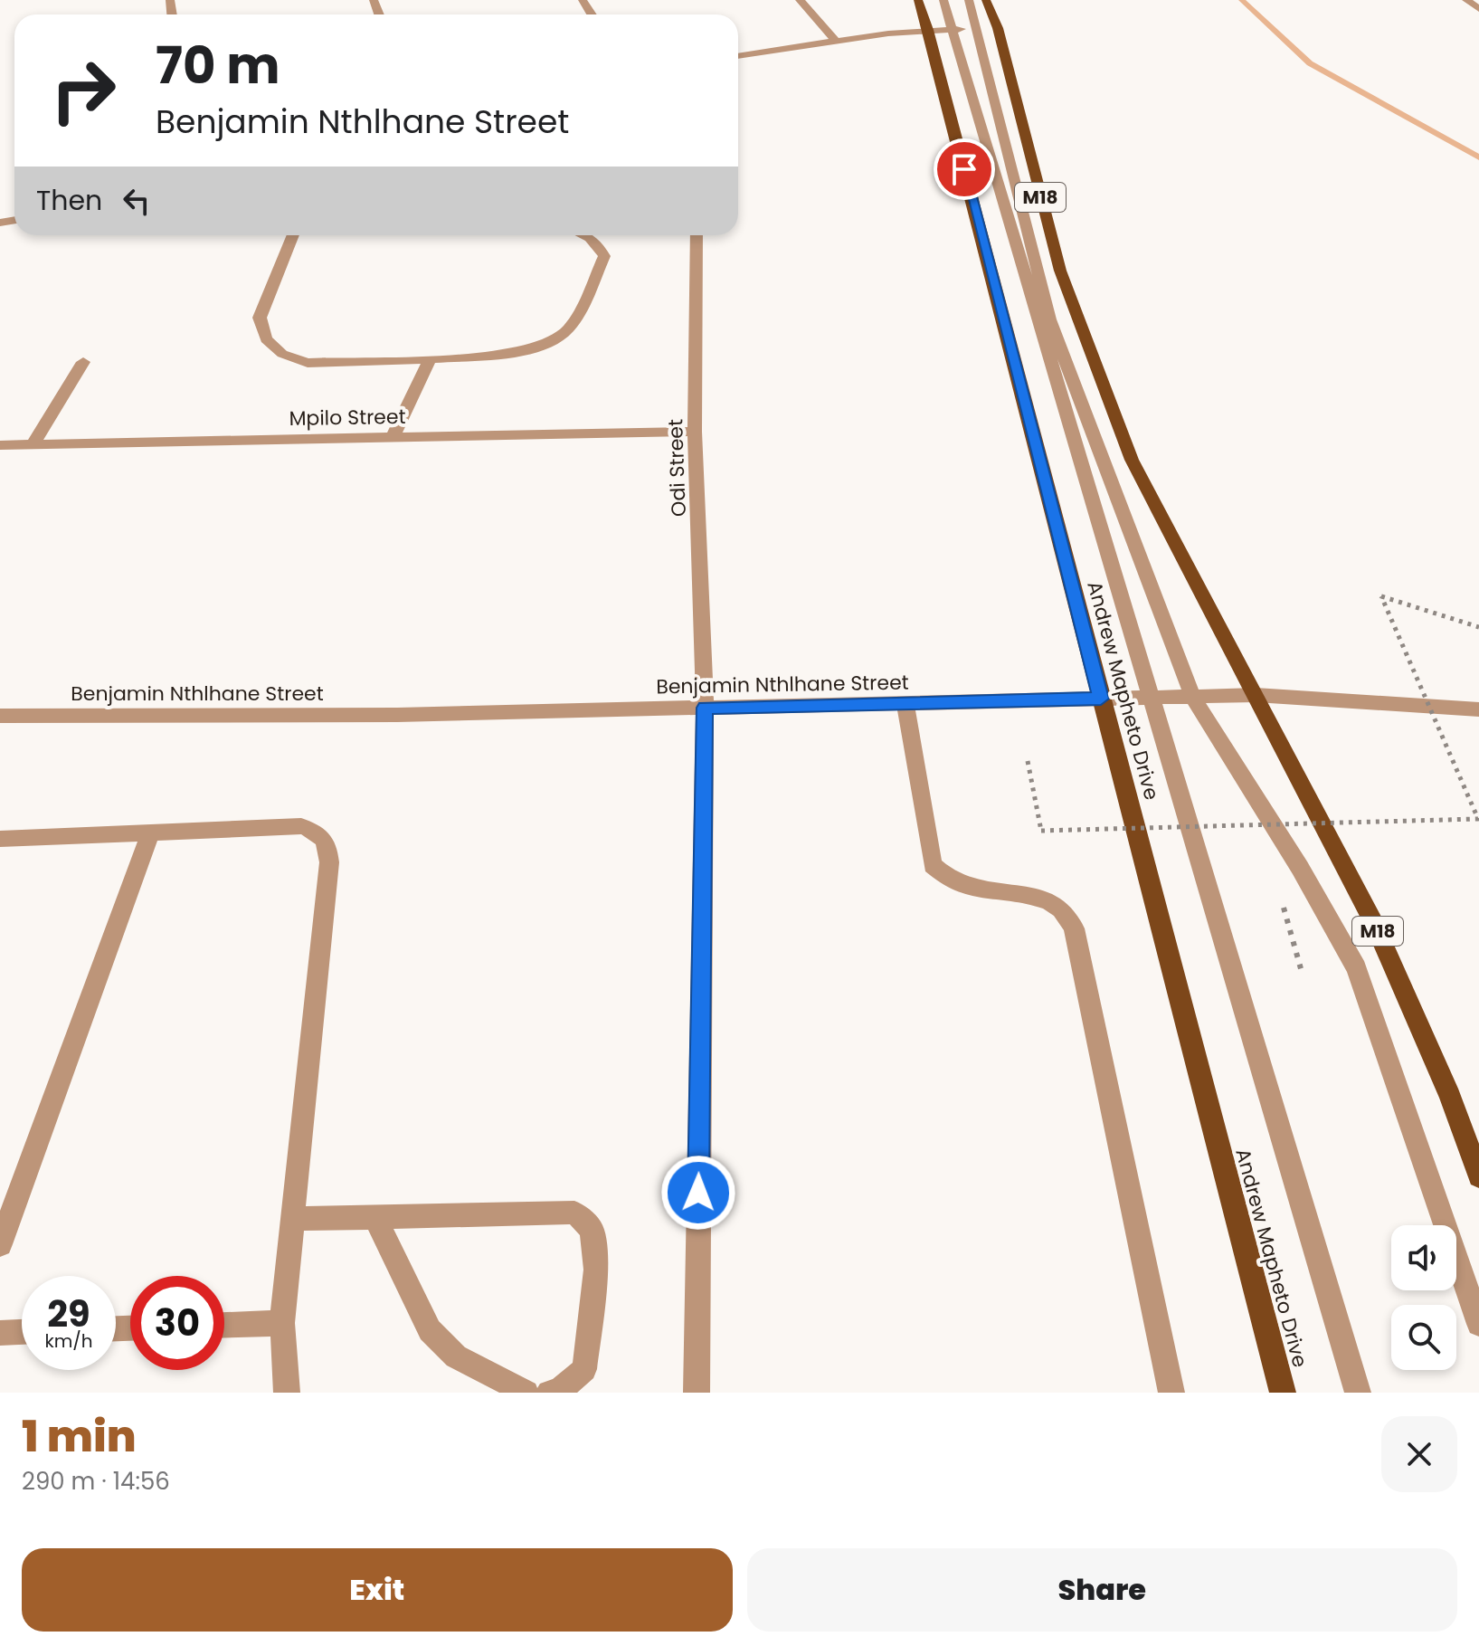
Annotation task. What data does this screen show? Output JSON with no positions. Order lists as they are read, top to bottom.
{
  "streets": {
    "main road": ["M18", "Andrew Mapheto Drive"],
    "street": ["Mpilo Street", "Odi Street", "Benjamin Nthlhane Street"]
  },
  "crossings": [
    ["M18", "Benjamin Nthlhane Street"],
    ["Mpilo Street", "Odi Street"],
    ["Odi Street", "Benjamin Nthlhane Street"],
    ["Benjamin Nthlhane Street", "Andrew Mapheto Drive"]
  ],
  "page": {
    "turn": ["70 m", "Benjamin Nthlhane Street"],
    "then": "Then",
    "speed": "29 km/h",
    "limit": "30",
    "heading": ["1 min", "290 m · 14:56"],
    "buttons": ["Exit", "Share"]
  }
}
